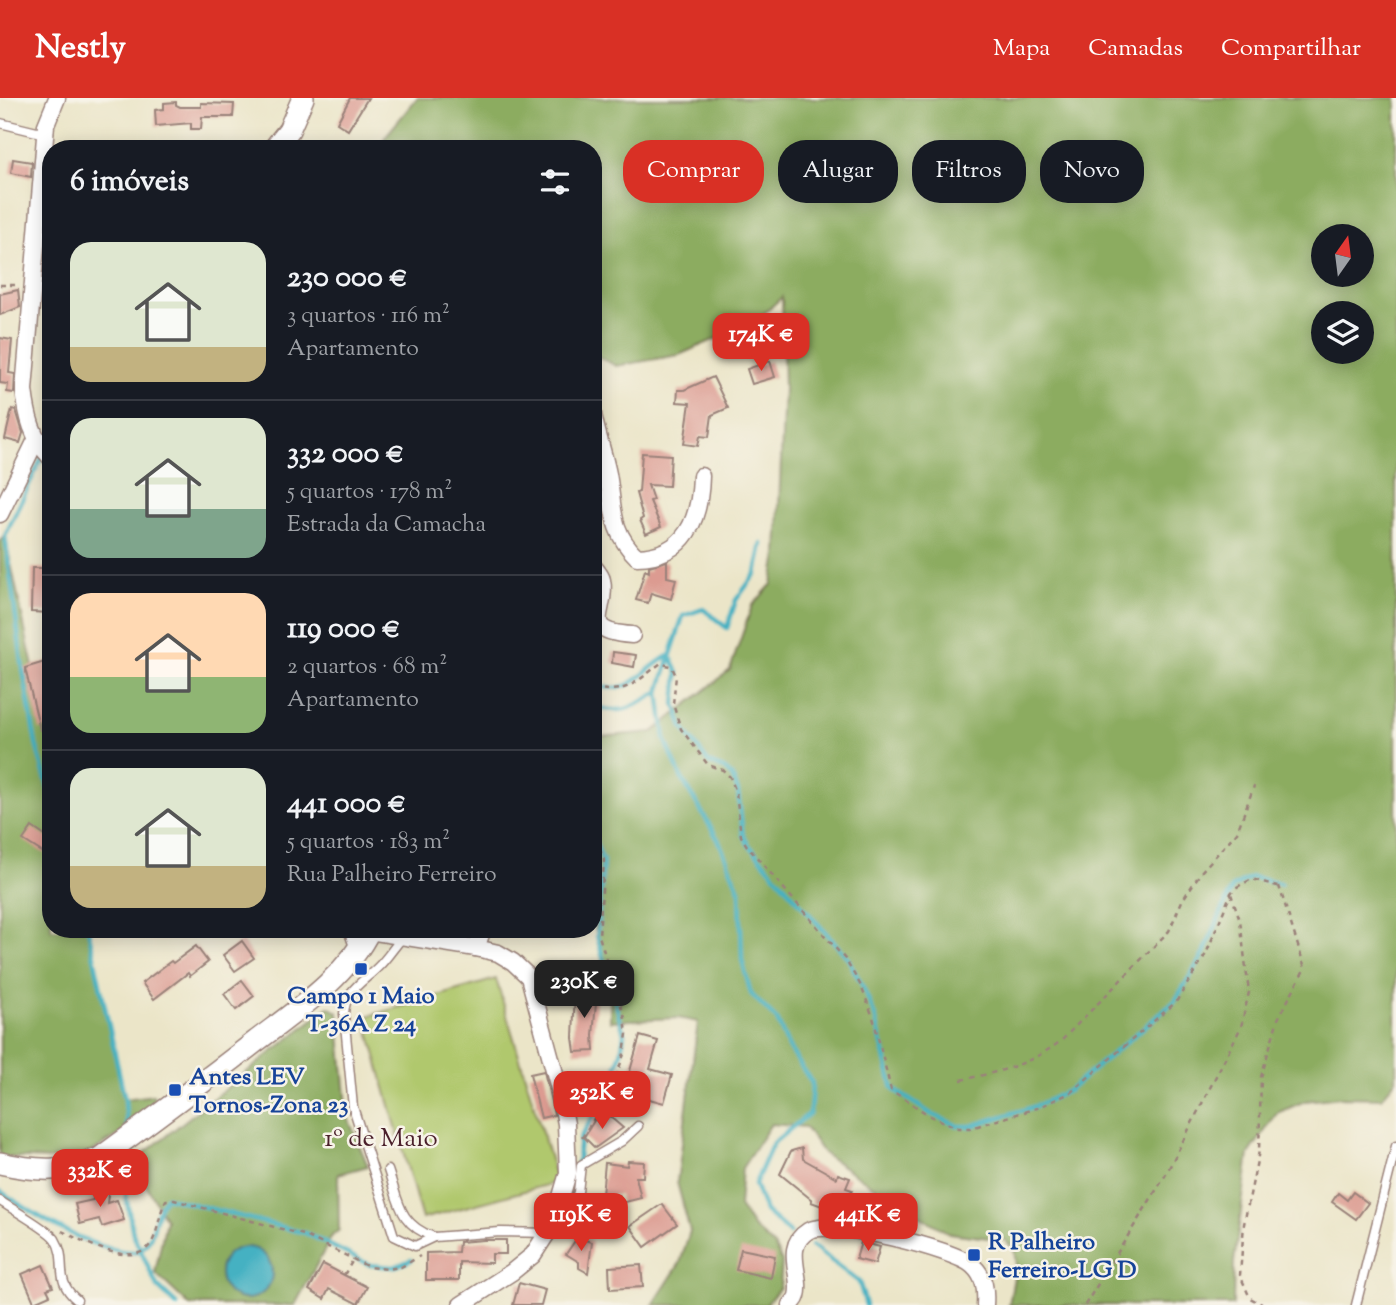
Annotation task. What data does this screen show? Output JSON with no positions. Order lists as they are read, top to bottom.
{
  "districts": ["1º de Maio"],
  "places": {
    "transit": ["Campo 1 Maio T-36A Z 24", "Antes LEV Tornos-Zona 23", "R Palheiro Ferreiro-LG D"]
  },
  "north": "top",
  "page": {
    "header": "Nestly",
    "nav": ["Mapa", "Camadas", "Compartilhar"],
    "chip": [
      "Comprar",
      "Alugar",
      "Filtros",
      "Novo"
    ],
    "heading": "6 imóveis",
    "list": [
      {
        "name": "230 000 €",
        "note": "3 quartos · 116 m² · Apartamento"
      },
      {
        "name": "332 000 €",
        "note": "5 quartos · 178 m² · Estrada da Camacha"
      },
      {
        "name": "119 000 €",
        "note": "2 quartos · 68 m² · Apartamento"
      },
      {
        "name": "441 000 €",
        "note": "5 quartos · 183 m² · Rua Palheiro Ferreiro"
      }
    ],
    "price": [
      "174K €",
      "230K €",
      "252K €",
      "332K €",
      "119K €",
      "441K €"
    ]
  }
}
